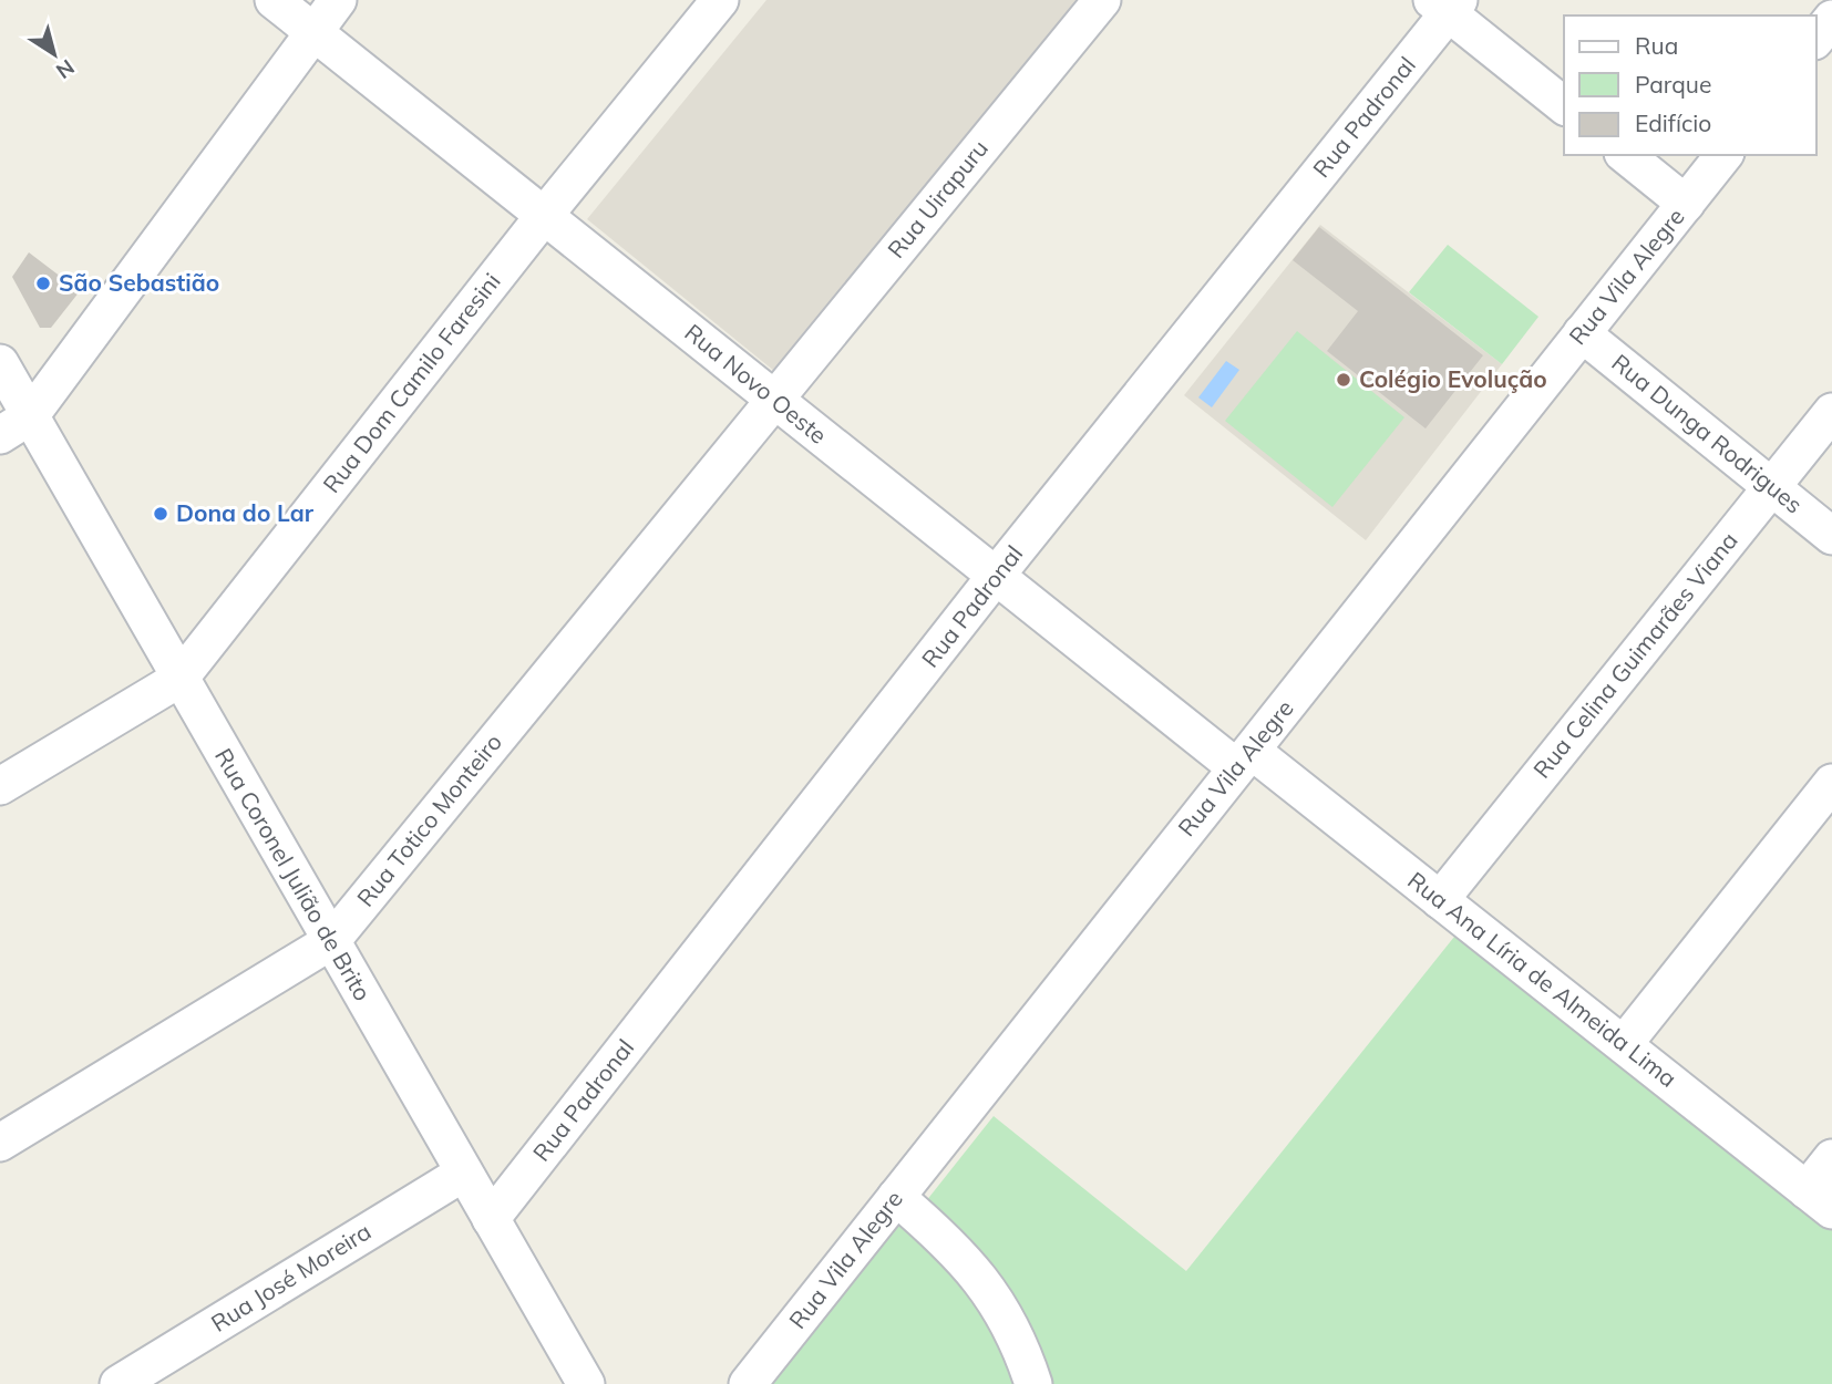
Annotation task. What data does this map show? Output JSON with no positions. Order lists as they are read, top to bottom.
{
  "streets": {
    "street": [
      "Rua Padronal",
      "Rua Uirapuru",
      "Rua Vila Alegre",
      "Rua Dom Camilo Faresini",
      "Rua Novo Oeste",
      "Rua Dunga Rodrigues",
      "Rua Celina Guimarães Viana",
      "Rua Totico Monteiro",
      "Rua Coronel Julião de Brito",
      "Rua Ana Líria de Almeida Lima",
      "Rua José Moreira"
    ]
  },
  "crossings": [
    ["Rua Padronal", "Rua Novo Oeste"],
    ["Rua Padronal", "Rua Coronel Julião de Brito"],
    ["Rua Uirapuru", "Rua Novo Oeste"],
    ["Rua Uirapuru", "Rua Totico Monteiro"],
    ["Rua Vila Alegre", "Rua Novo Oeste"],
    ["Rua Vila Alegre", "Rua Dunga Rodrigues"],
    ["Rua Vila Alegre", "Rua Ana Líria de Almeida Lima"],
    ["Rua Dom Camilo Faresini", "Rua Novo Oeste"],
    ["Rua Dom Camilo Faresini", "Rua Coronel Julião de Brito"],
    ["Rua Novo Oeste", "Rua Totico Monteiro"],
    ["Rua Novo Oeste", "Rua Ana Líria de Almeida Lima"],
    ["Rua Dunga Rodrigues", "Rua Celina Guimarães Viana"],
    ["Rua Celina Guimarães Viana", "Rua Ana Líria de Almeida Lima"],
    ["Rua Totico Monteiro", "Rua Coronel Julião de Brito"],
    ["Rua Coronel Julião de Brito", "Rua José Moreira"]
  ],
  "places": ["São Sebastião", "Colégio Evolução", "Dona do Lar"],
  "legend": ["Rua", "Parque", "Edifício"],
  "north": "bottom right"
}
